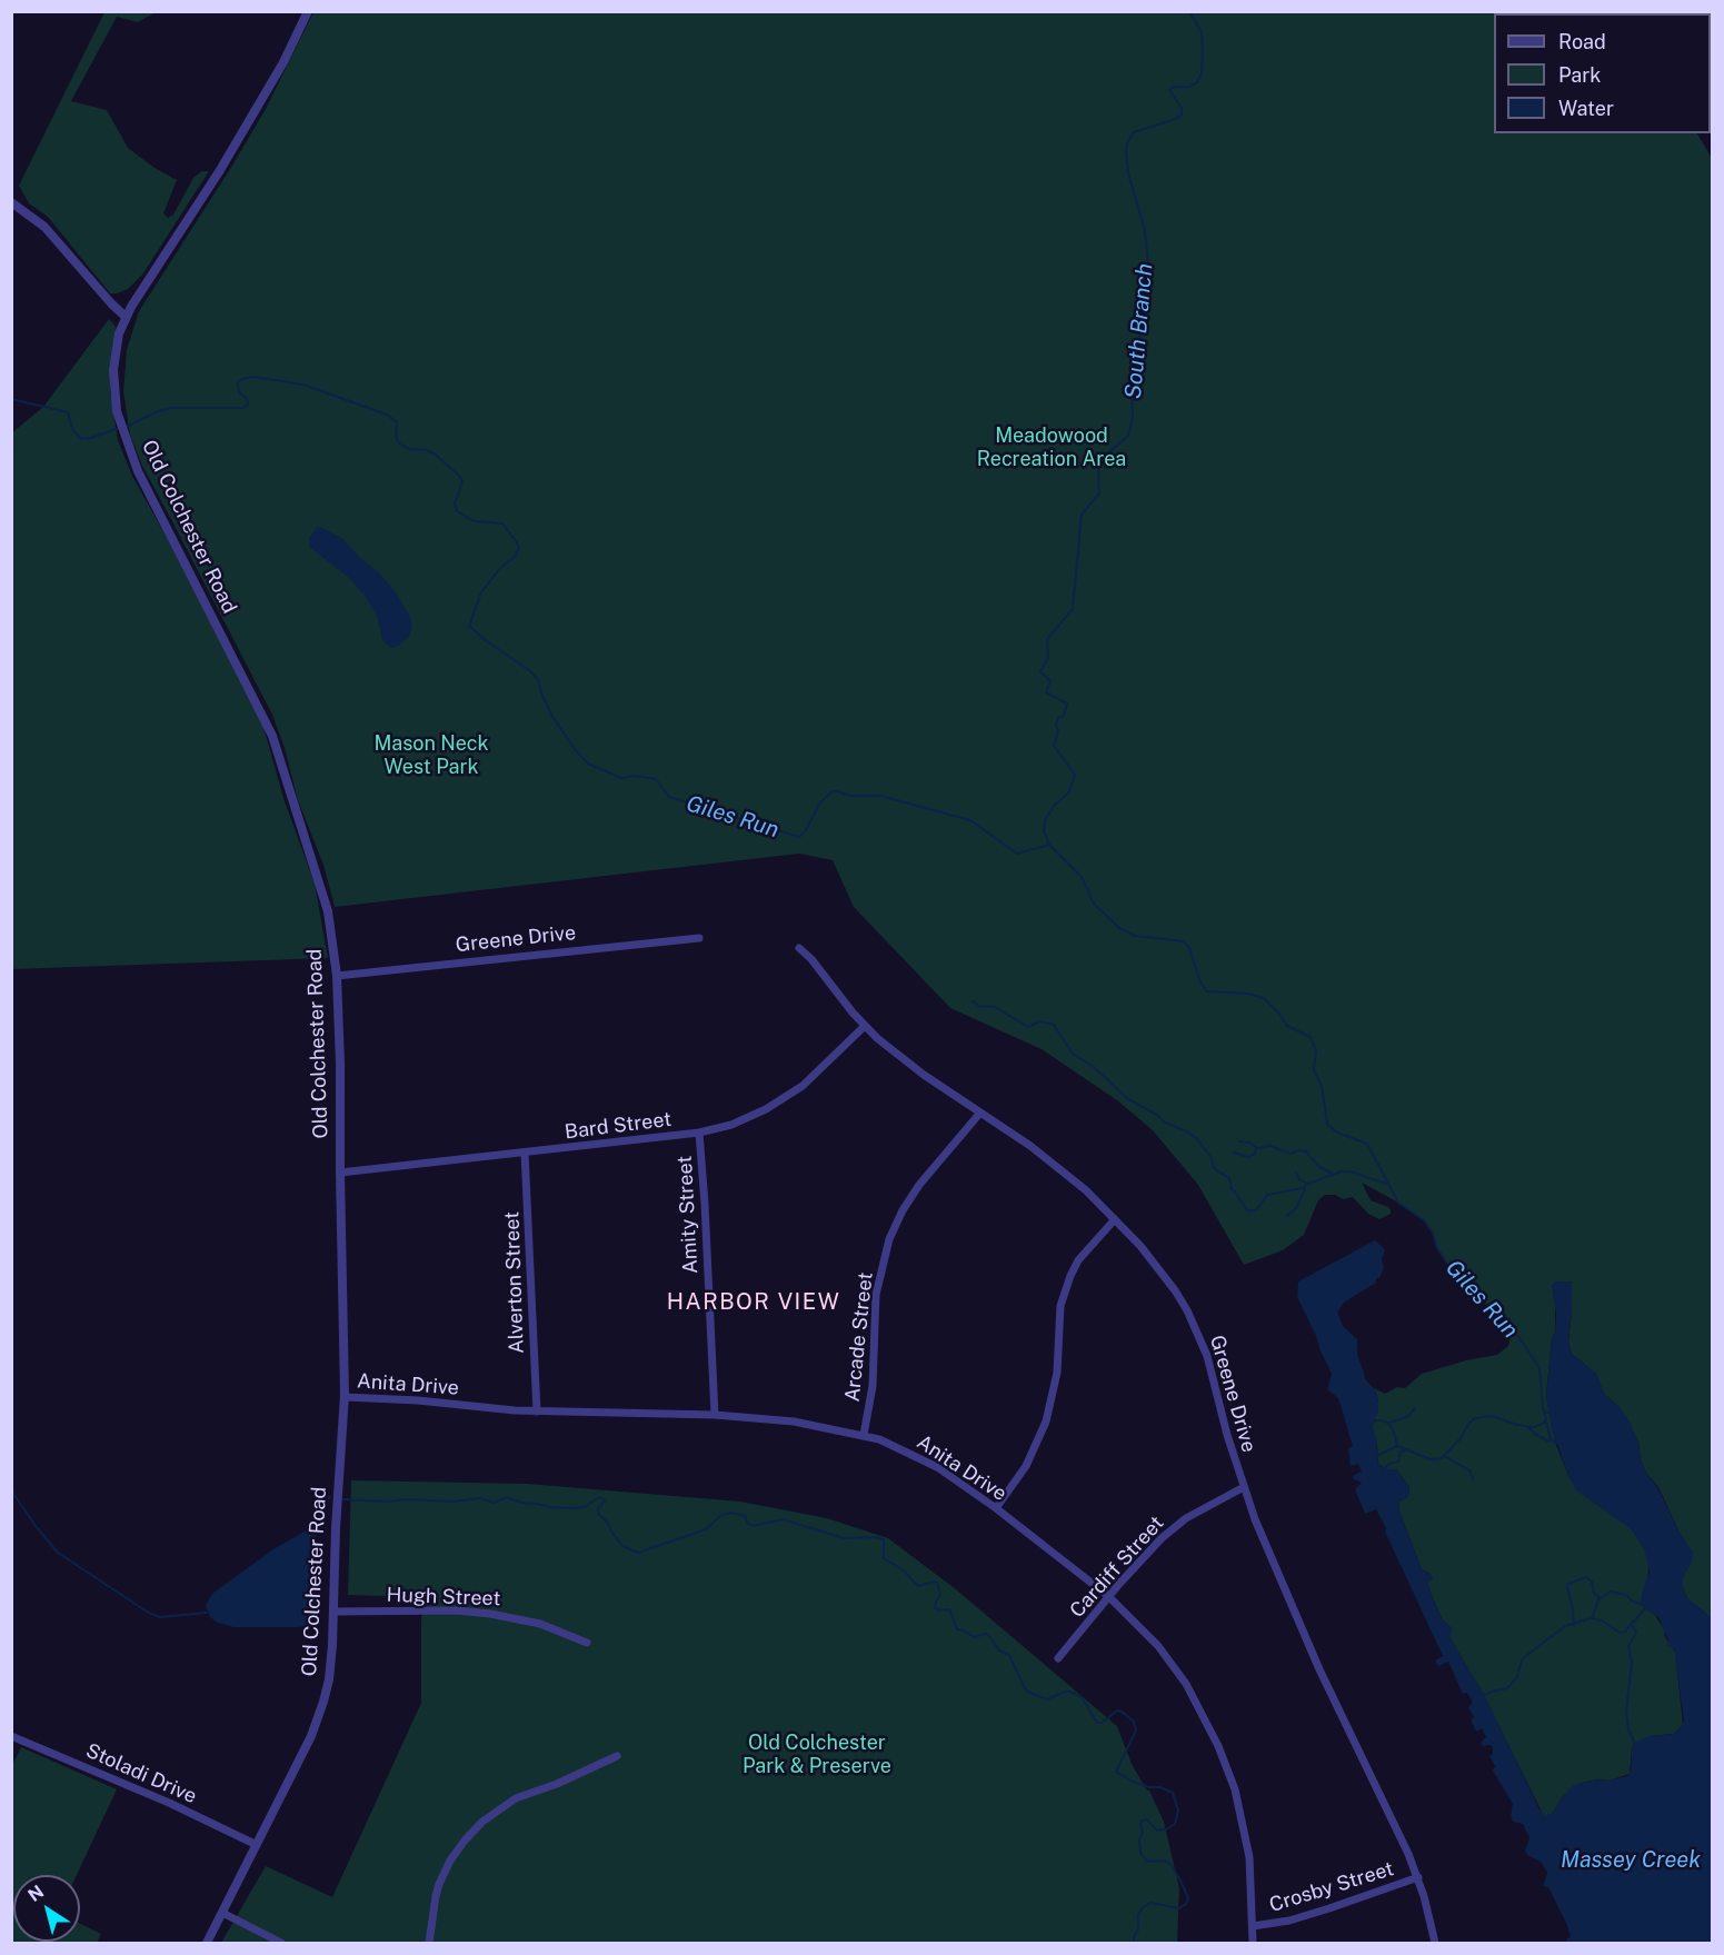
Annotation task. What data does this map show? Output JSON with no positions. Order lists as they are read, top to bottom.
{
  "streets": {
    "street": [
      "Old Colchester Road",
      "Greene Drive",
      "Bard Street",
      "Amity Street",
      "Alverton Street",
      "Arcade Street",
      "Anita Drive",
      "Cardiff Street",
      "Hugh Street",
      "Stoladi Drive",
      "Crosby Street"
    ]
  },
  "crossings": [
    ["Old Colchester Road", "Greene Drive"],
    ["Old Colchester Road", "Bard Street"],
    ["Old Colchester Road", "Anita Drive"],
    ["Old Colchester Road", "Hugh Street"],
    ["Old Colchester Road", "Stoladi Drive"],
    ["Greene Drive", "Bard Street"],
    ["Greene Drive", "Arcade Street"],
    ["Greene Drive", "Cardiff Street"],
    ["Greene Drive", "Crosby Street"],
    ["Bard Street", "Amity Street"],
    ["Bard Street", "Alverton Street"],
    ["Amity Street", "Anita Drive"],
    ["Alverton Street", "Anita Drive"],
    ["Arcade Street", "Anita Drive"],
    ["Anita Drive", "Cardiff Street"],
    ["Anita Drive", "Crosby Street"]
  ],
  "districts": ["HARBOR VIEW"],
  "water": ["South Branch", "Giles Run", "Massey Creek"],
  "parks": ["Meadowood Recreation Area", "Mason Neck West Park", "Old Colchester Park & Preserve"],
  "legend": ["Road", "Park", "Water"],
  "north": "top left"
}
